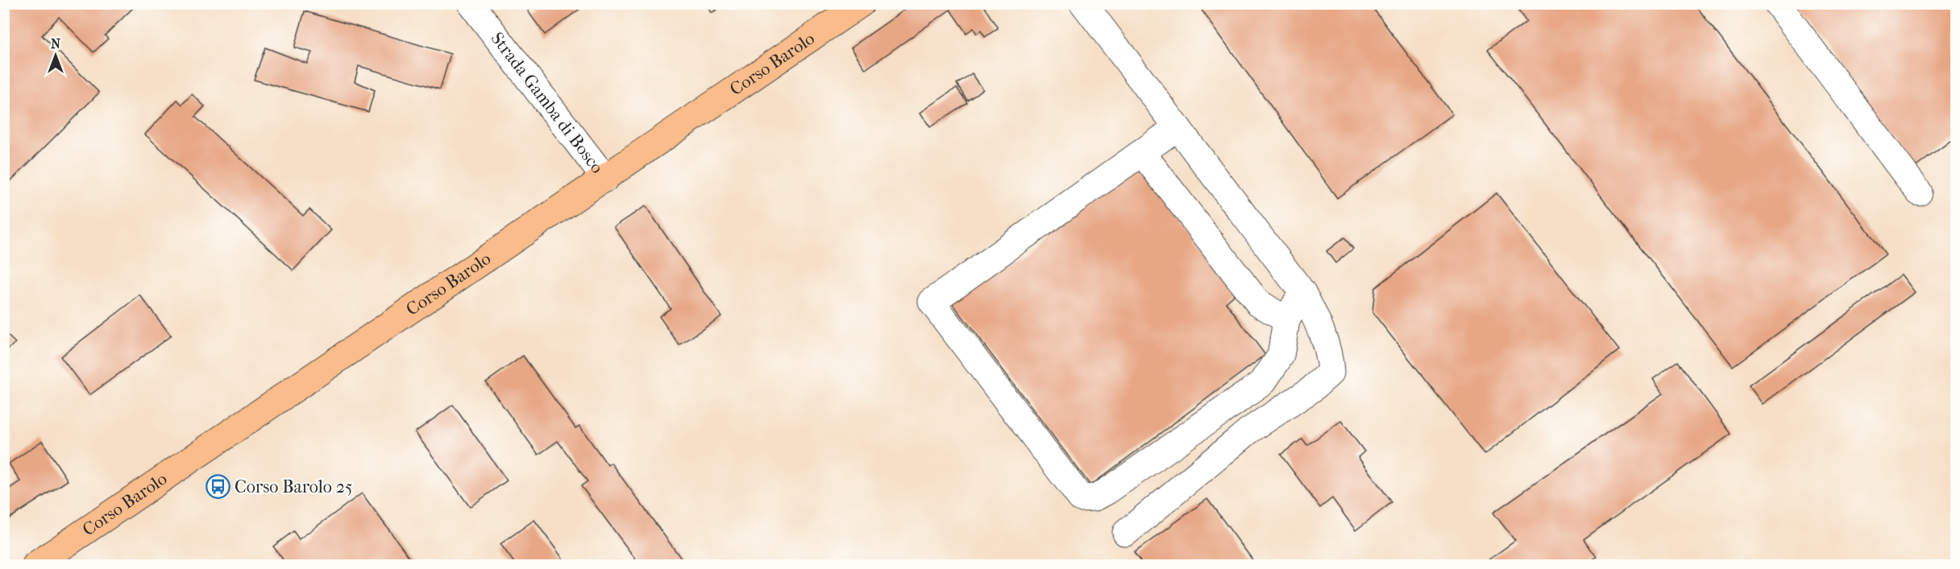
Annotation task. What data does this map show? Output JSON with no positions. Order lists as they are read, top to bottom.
{
  "streets": {
    "main road": ["Corso Barolo"],
    "street": ["Strada Gamba di Bosco"]
  },
  "crossings": [
    ["Corso Barolo", "Strada Gamba di Bosco"]
  ],
  "places": {
    "bus stop": ["Corso Barolo 25"]
  },
  "north": "top"
}
